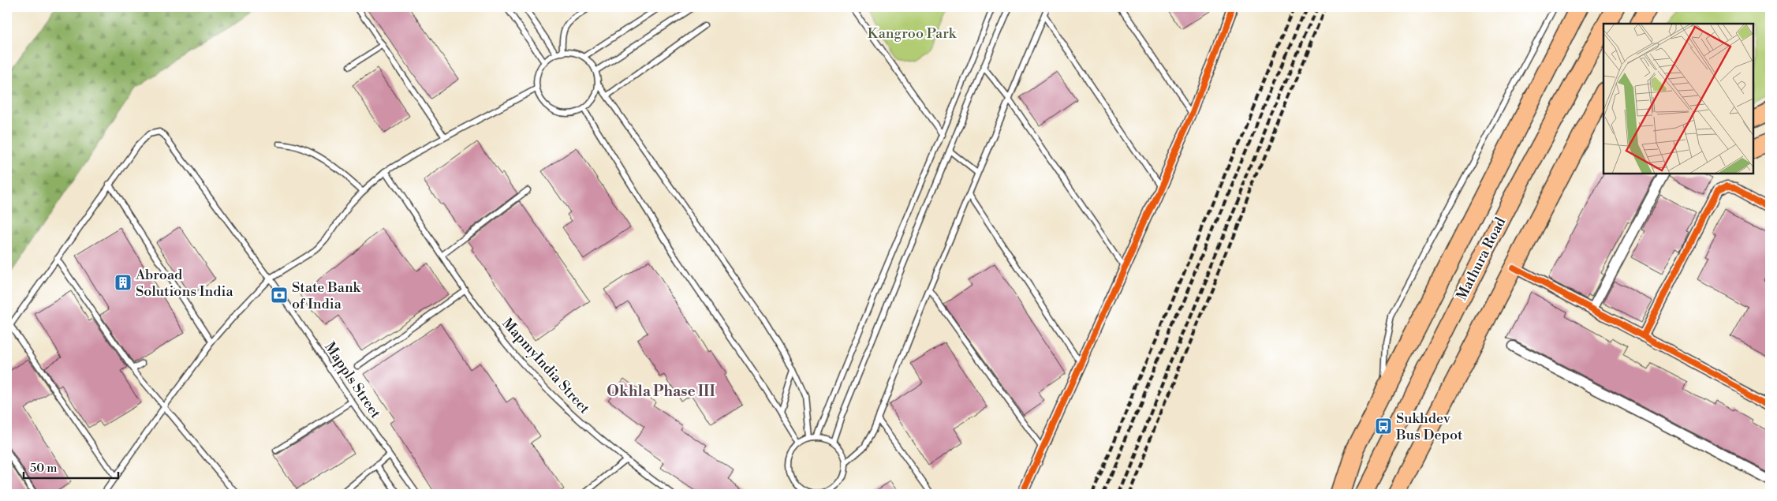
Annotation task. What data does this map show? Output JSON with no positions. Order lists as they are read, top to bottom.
{
  "streets": {
    "highway": ["Mathura Road"],
    "lane": ["MapmyIndia Street", "Mappls Street"]
  },
  "districts": ["Okhla Phase III"],
  "parks": ["Kangroo Park"],
  "places": {
    "building": ["Abroad Solutions India"],
    "bank": ["State Bank of India"],
    "bus stop": ["Sukhdev Bus Depot"]
  },
  "scale_bar": "50 m"
}
